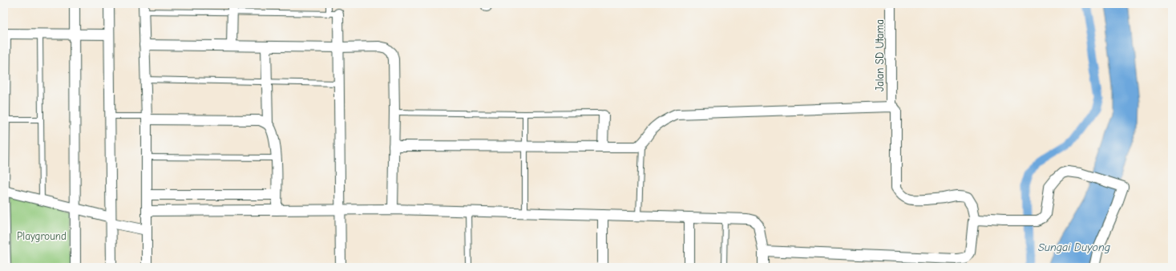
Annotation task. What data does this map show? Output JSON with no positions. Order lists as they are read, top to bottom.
{
  "streets": {
    "street": ["Jalan SD Utama"]
  },
  "water": ["Sungai Duyong"],
  "parks": ["Playground"]
}
